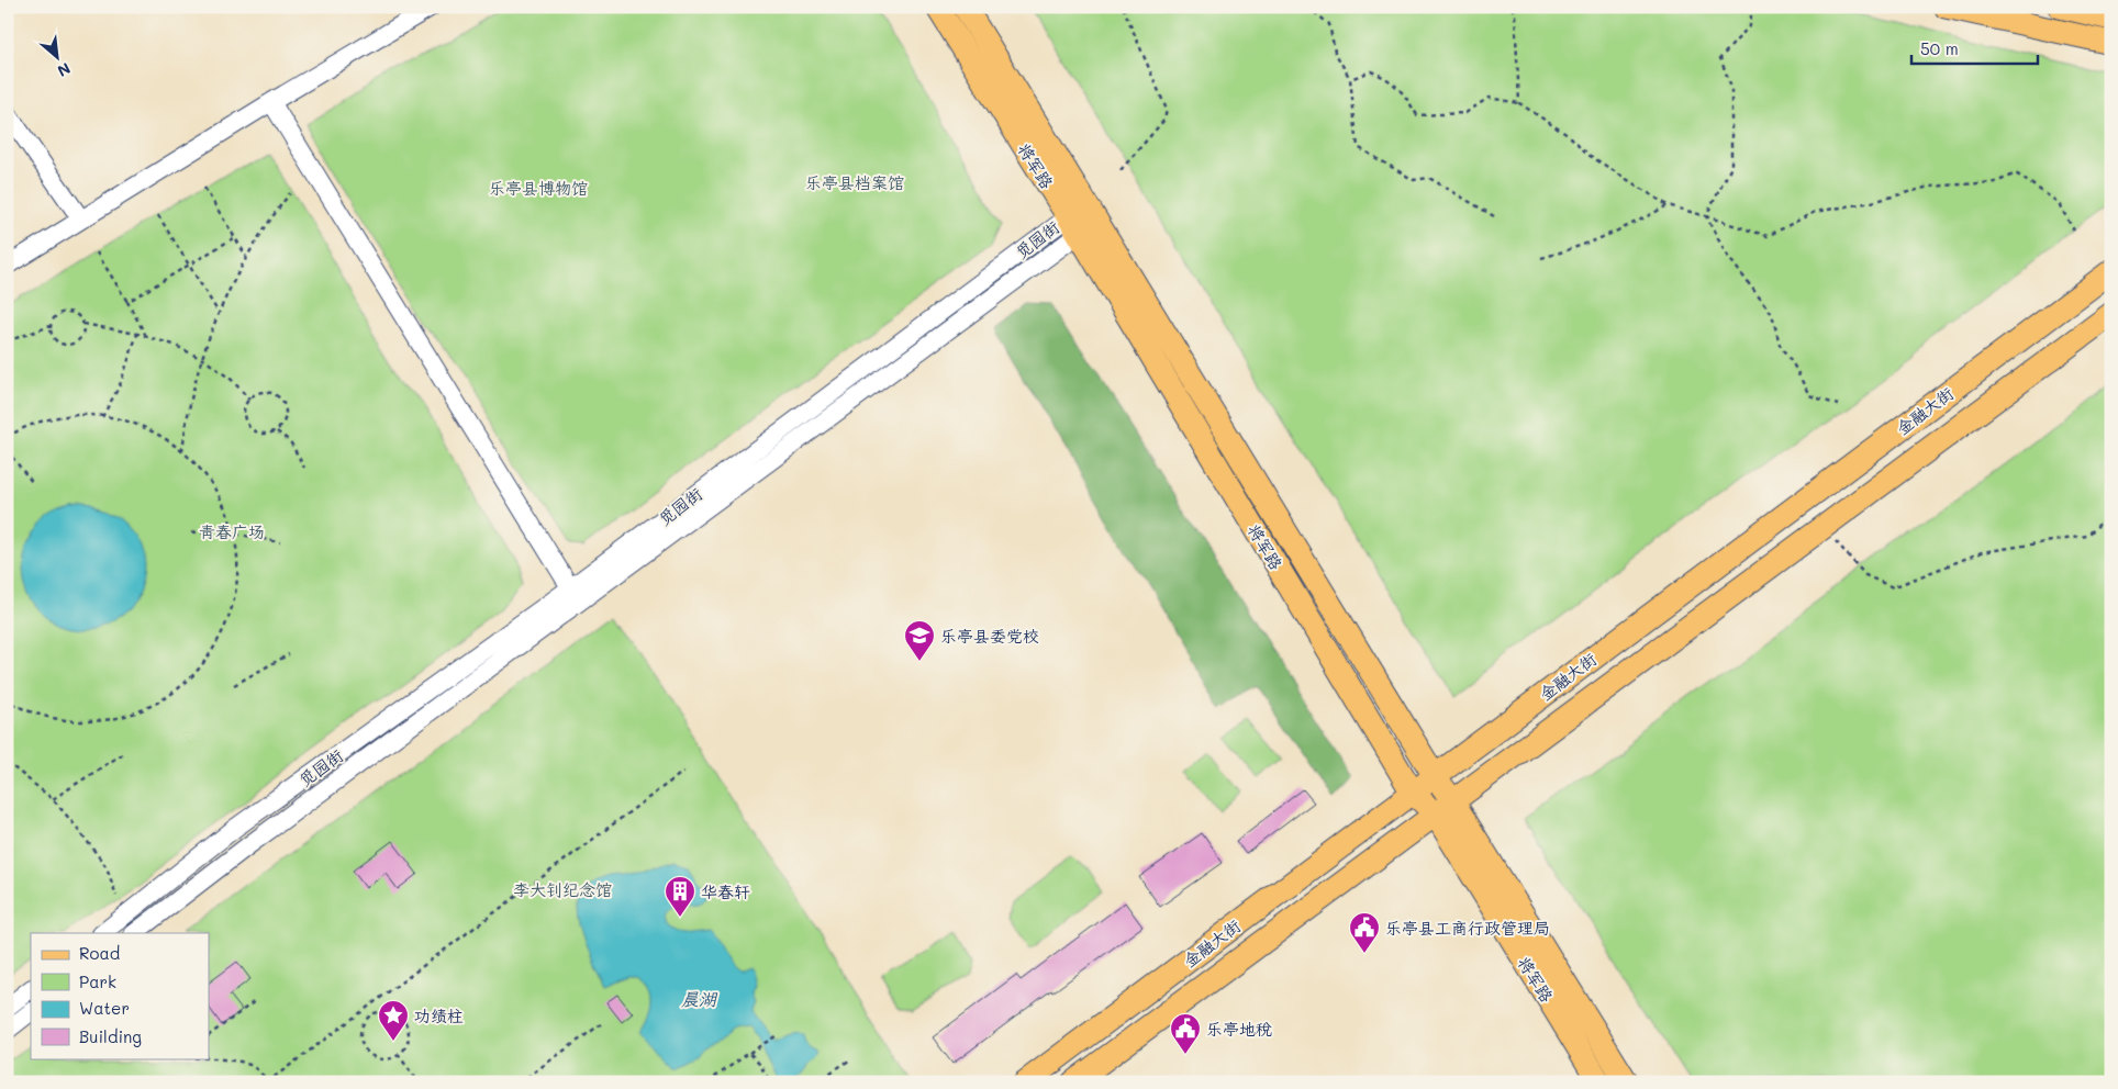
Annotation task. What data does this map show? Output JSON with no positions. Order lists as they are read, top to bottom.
{
  "streets": {
    "main road": ["将军路", "金融大街"],
    "street": ["觅园街"]
  },
  "crossings": [
    ["将军路", "觅园街"],
    ["将军路", "金融大街"]
  ],
  "water": ["晨湖"],
  "parks": [
    "乐亭县档案馆",
    "乐亭县博物馆",
    "青春广场",
    "李大钊纪念馆"
  ],
  "places": {
    "school or university": ["乐亭县委党校"],
    "building": ["华春轩"],
    "public building": ["乐亭县工商行政管理局", "乐亭地税"],
    "place": ["功绩柱"]
  },
  "legend": [
    "Road",
    "Park",
    "Water",
    "Building"
  ],
  "scale_bar": "50 m",
  "north": "bottom right"
}
